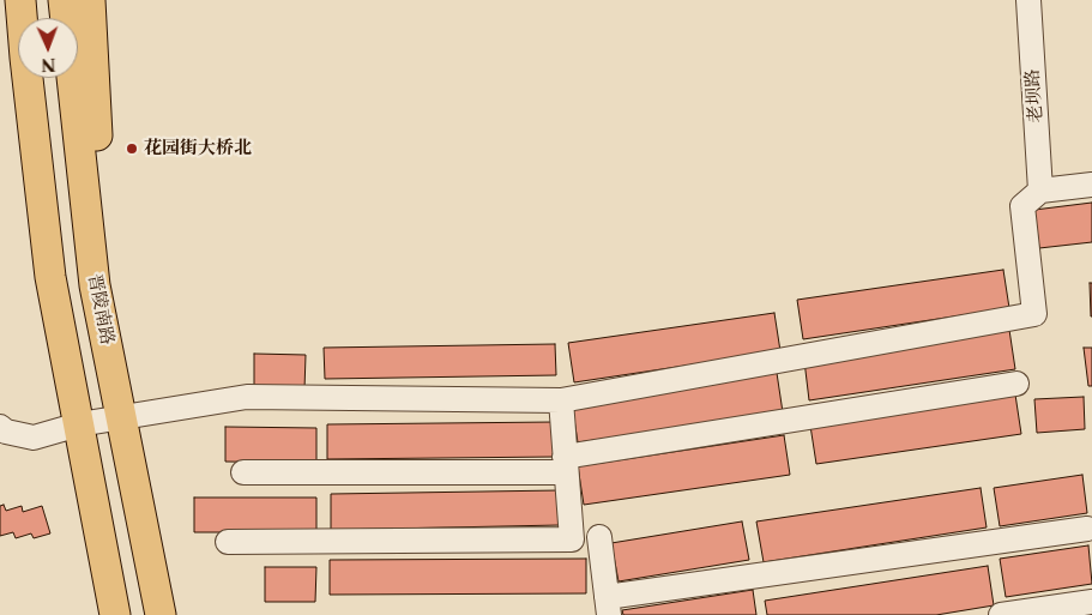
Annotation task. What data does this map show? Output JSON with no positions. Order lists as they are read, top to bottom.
{
  "streets": {
    "main road": ["晋陵南路"],
    "street": ["老坝路"]
  },
  "places": ["花园街大桥北"],
  "north": "bottom"
}
